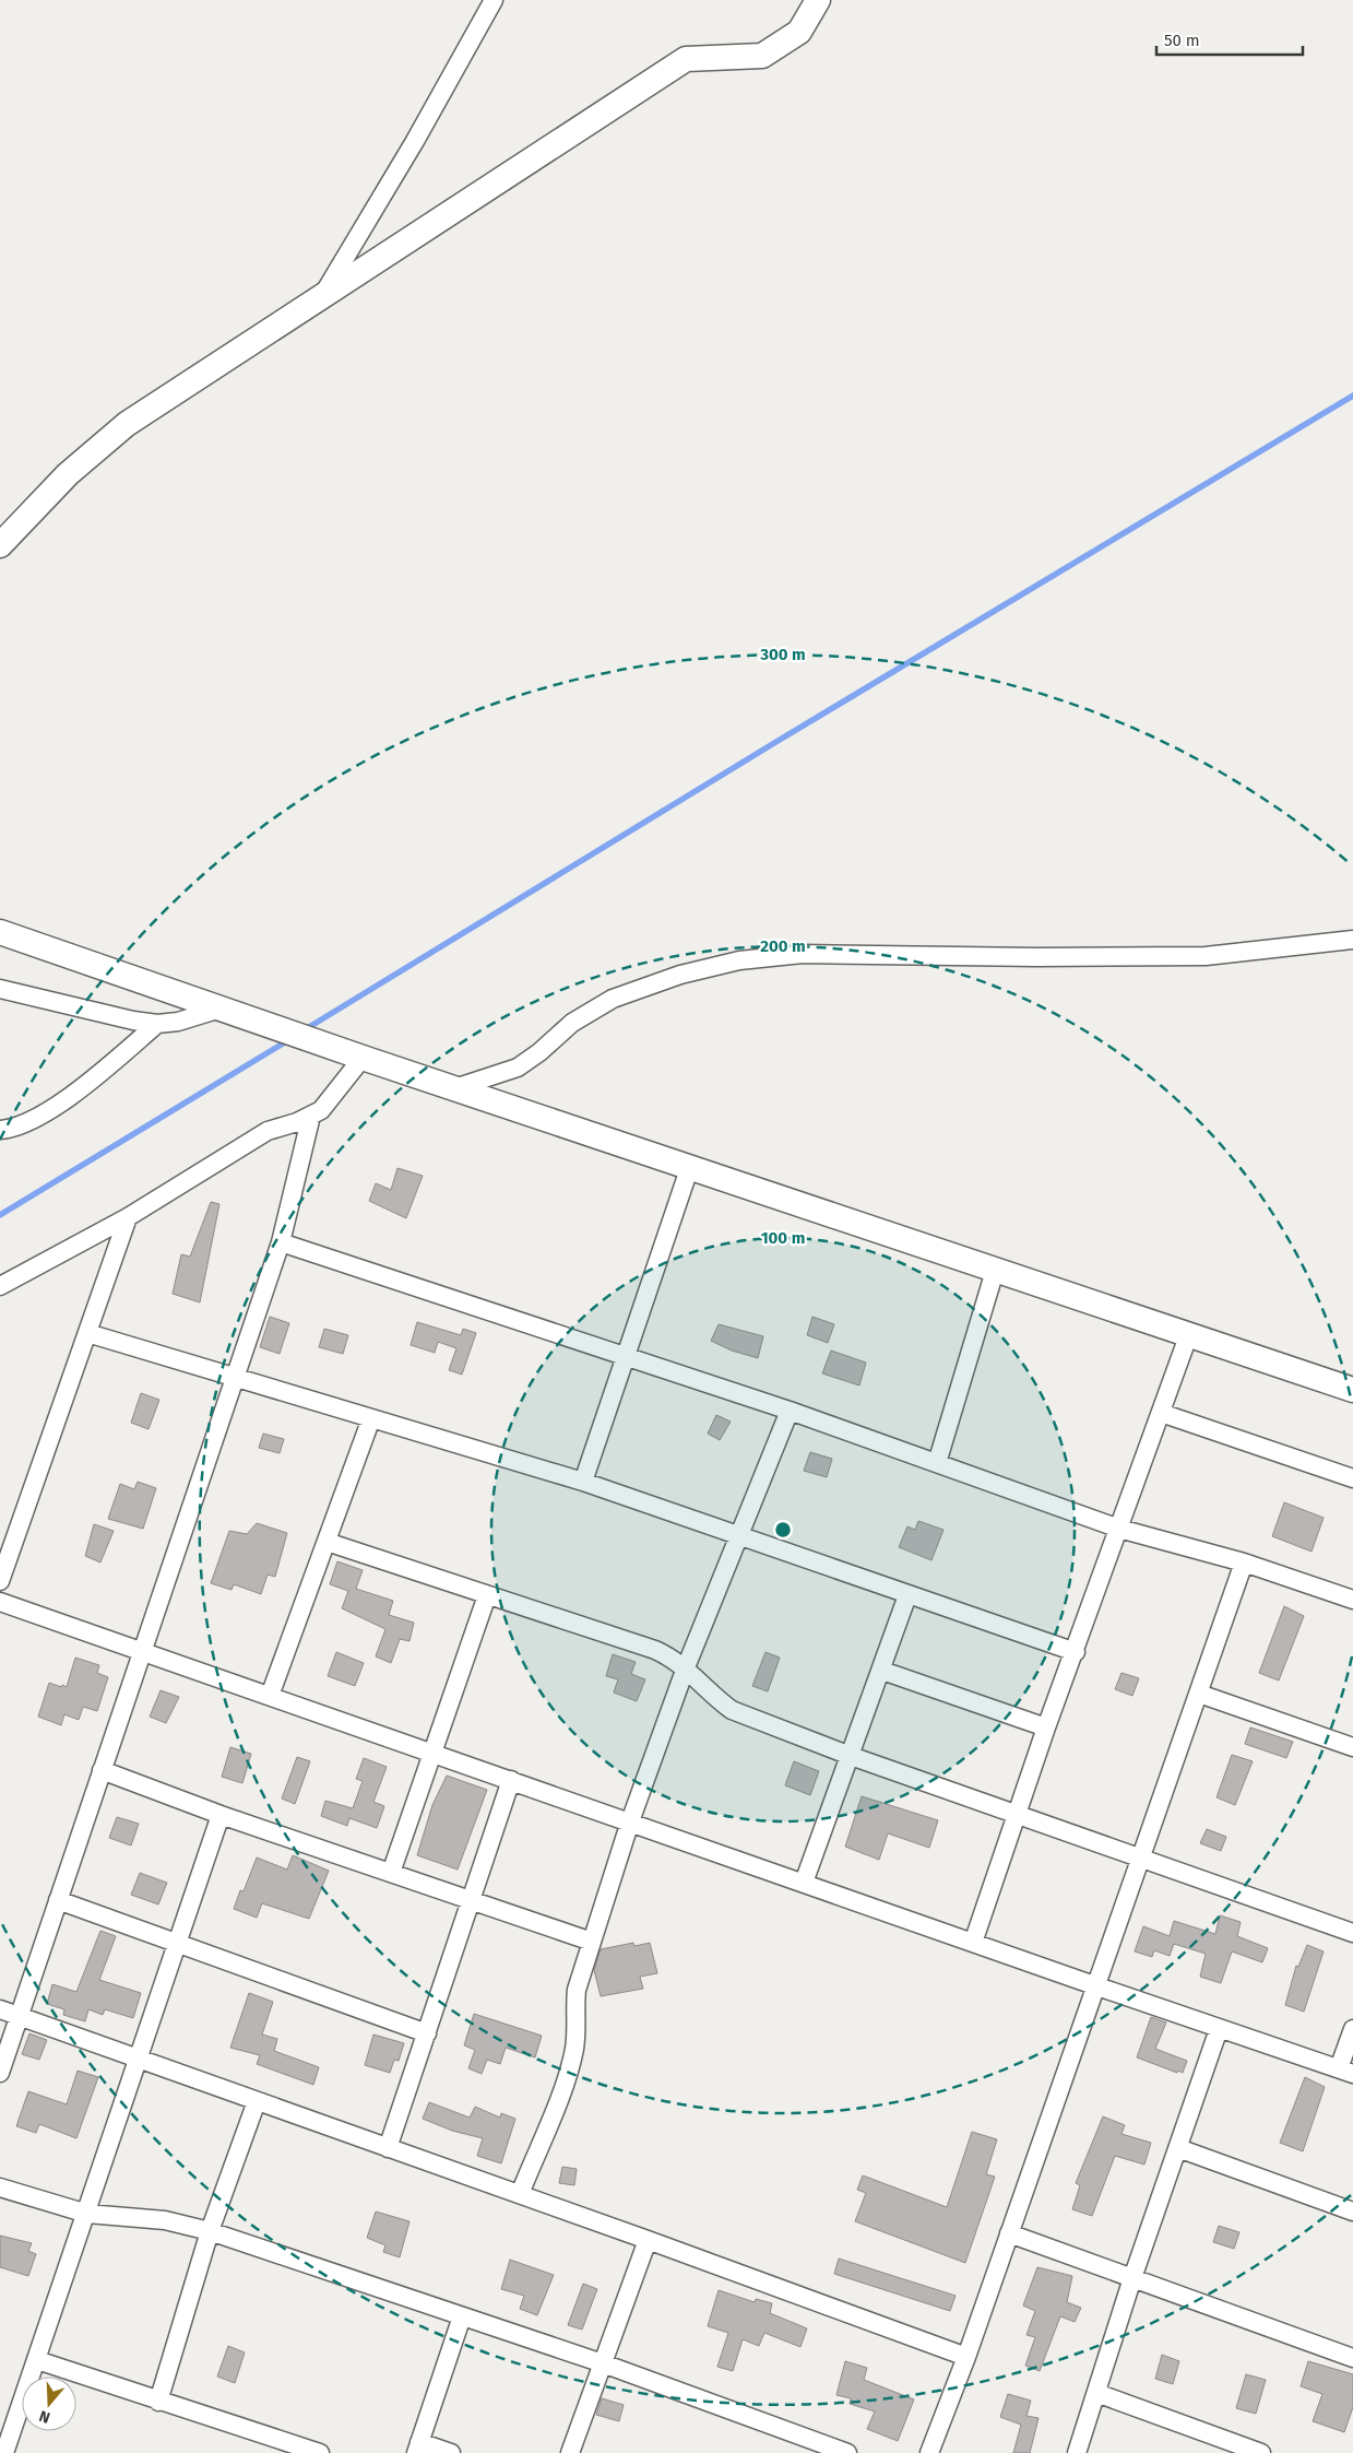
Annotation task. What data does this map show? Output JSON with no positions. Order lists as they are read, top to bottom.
{
  "scale_bar": "50 m",
  "north": "bottom",
  "rings": ["300 m", "200 m", "100 m"]
}
